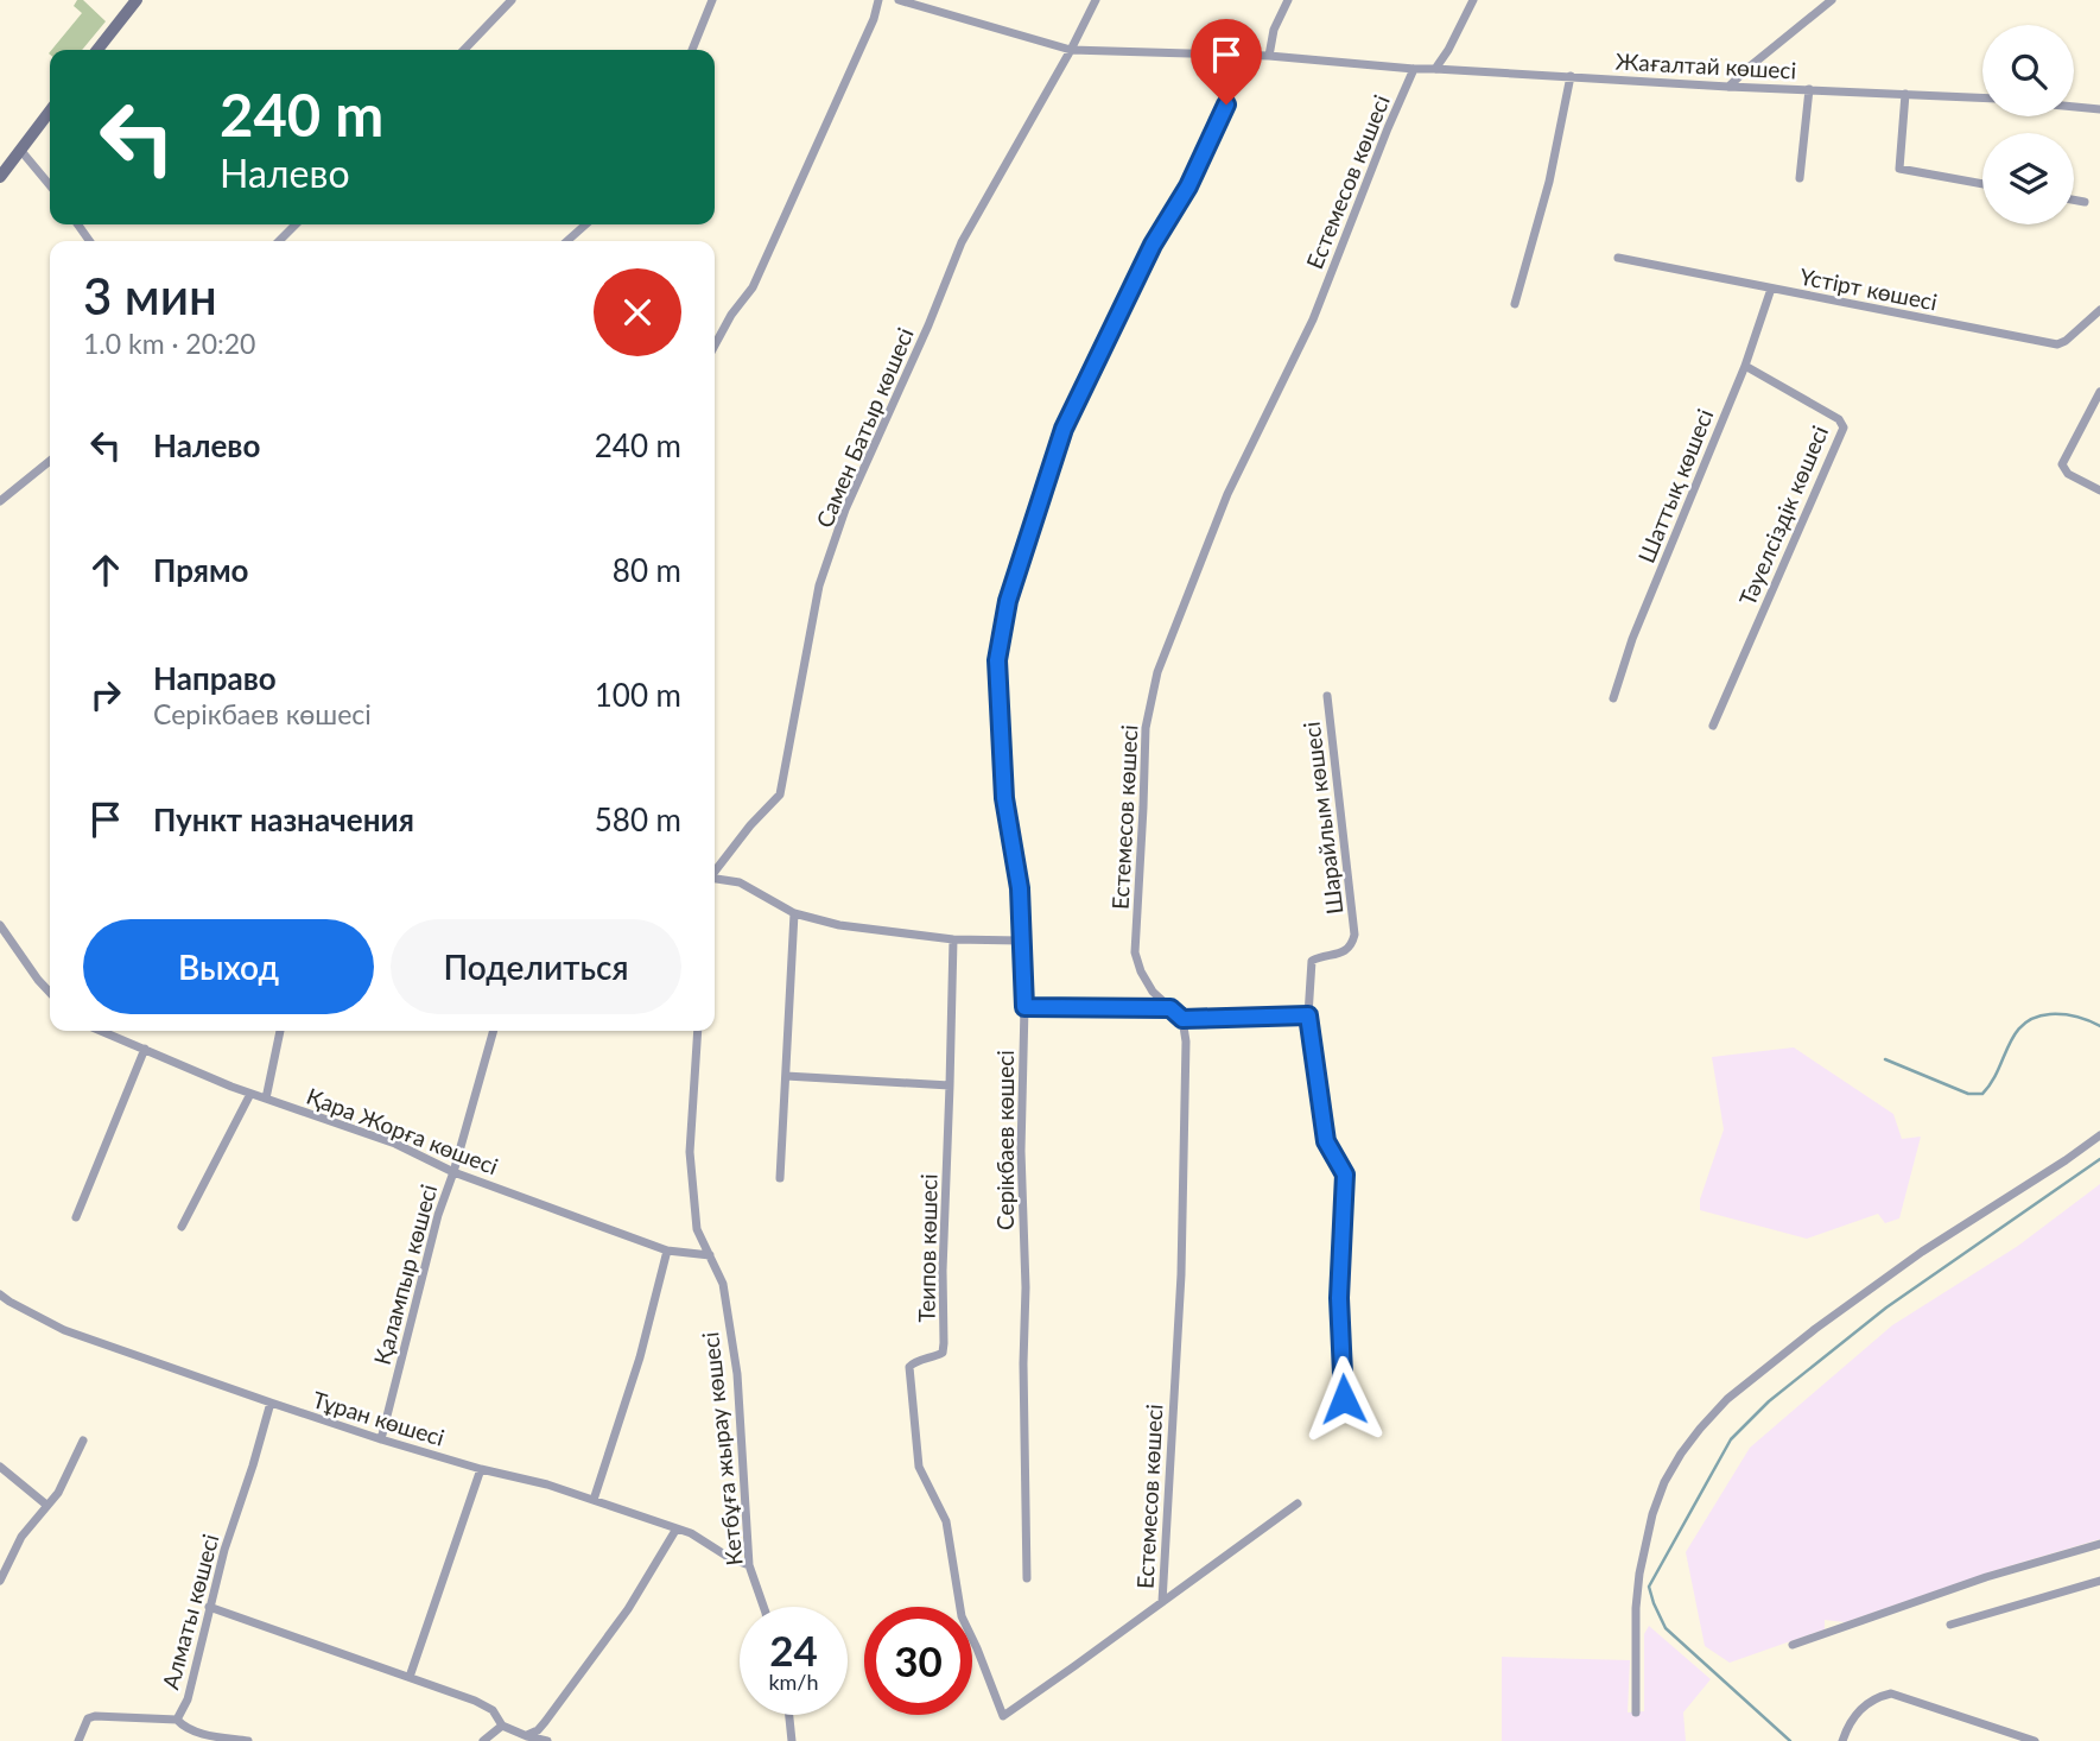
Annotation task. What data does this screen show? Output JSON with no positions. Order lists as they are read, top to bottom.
{
  "streets": {
    "street": [
      "Жағалтай көшесі",
      "Естемесов көшесі",
      "Үстірт көшесі",
      "Самен Батыр көшесі",
      "Шаттық көшесі",
      "Тәуелсіздік көшесі",
      "Шарайлым көшесі",
      "Қара Жорға көшесі",
      "Серікбаев көшесі",
      "Теипов көшесі",
      "Қалампыр көшесі",
      "Тұран көшесі",
      "Кетбұға жырау көшесі",
      "Алматы көшесі"
    ]
  },
  "crossings": [
    ["Жағалтай көшесі", "Естемесов көшесі"],
    ["Жағалтай көшесі", "Серікбаев көшесі"],
    ["Естемесов көшесі", "Теипов көшесі"],
    ["Үстірт көшесі", "Шаттық көшесі"],
    ["Шаттық көшесі", "Тәуелсіздік көшесі"],
    ["Қара Жорға көшесі", "Қалампыр көшесі"],
    ["Қара Жорға көшесі", "Кетбұға жырау көшесі"],
    ["Қалампыр көшесі", "Тұран көшесі"],
    ["Тұран көшесі", "Кетбұға жырау көшесі"],
    ["Тұран көшесі", "Алматы көшесі"]
  ],
  "page": {
    "turn": ["240 m", "Налево"],
    "heading": ["3 мин", "1.0 km · 20:20"],
    "list": [
      {
        "name": "Налево",
        "value": "240 m"
      },
      {
        "name": "Прямо",
        "value": "80 m"
      },
      {
        "name": "Направо",
        "note": "Серікбаев көшесі",
        "value": "100 m"
      },
      {
        "name": "Пункт назначения",
        "value": "580 m"
      }
    ],
    "buttons": ["Выход", "Поделиться"],
    "speed": "24 km/h",
    "limit": "30"
  }
}
